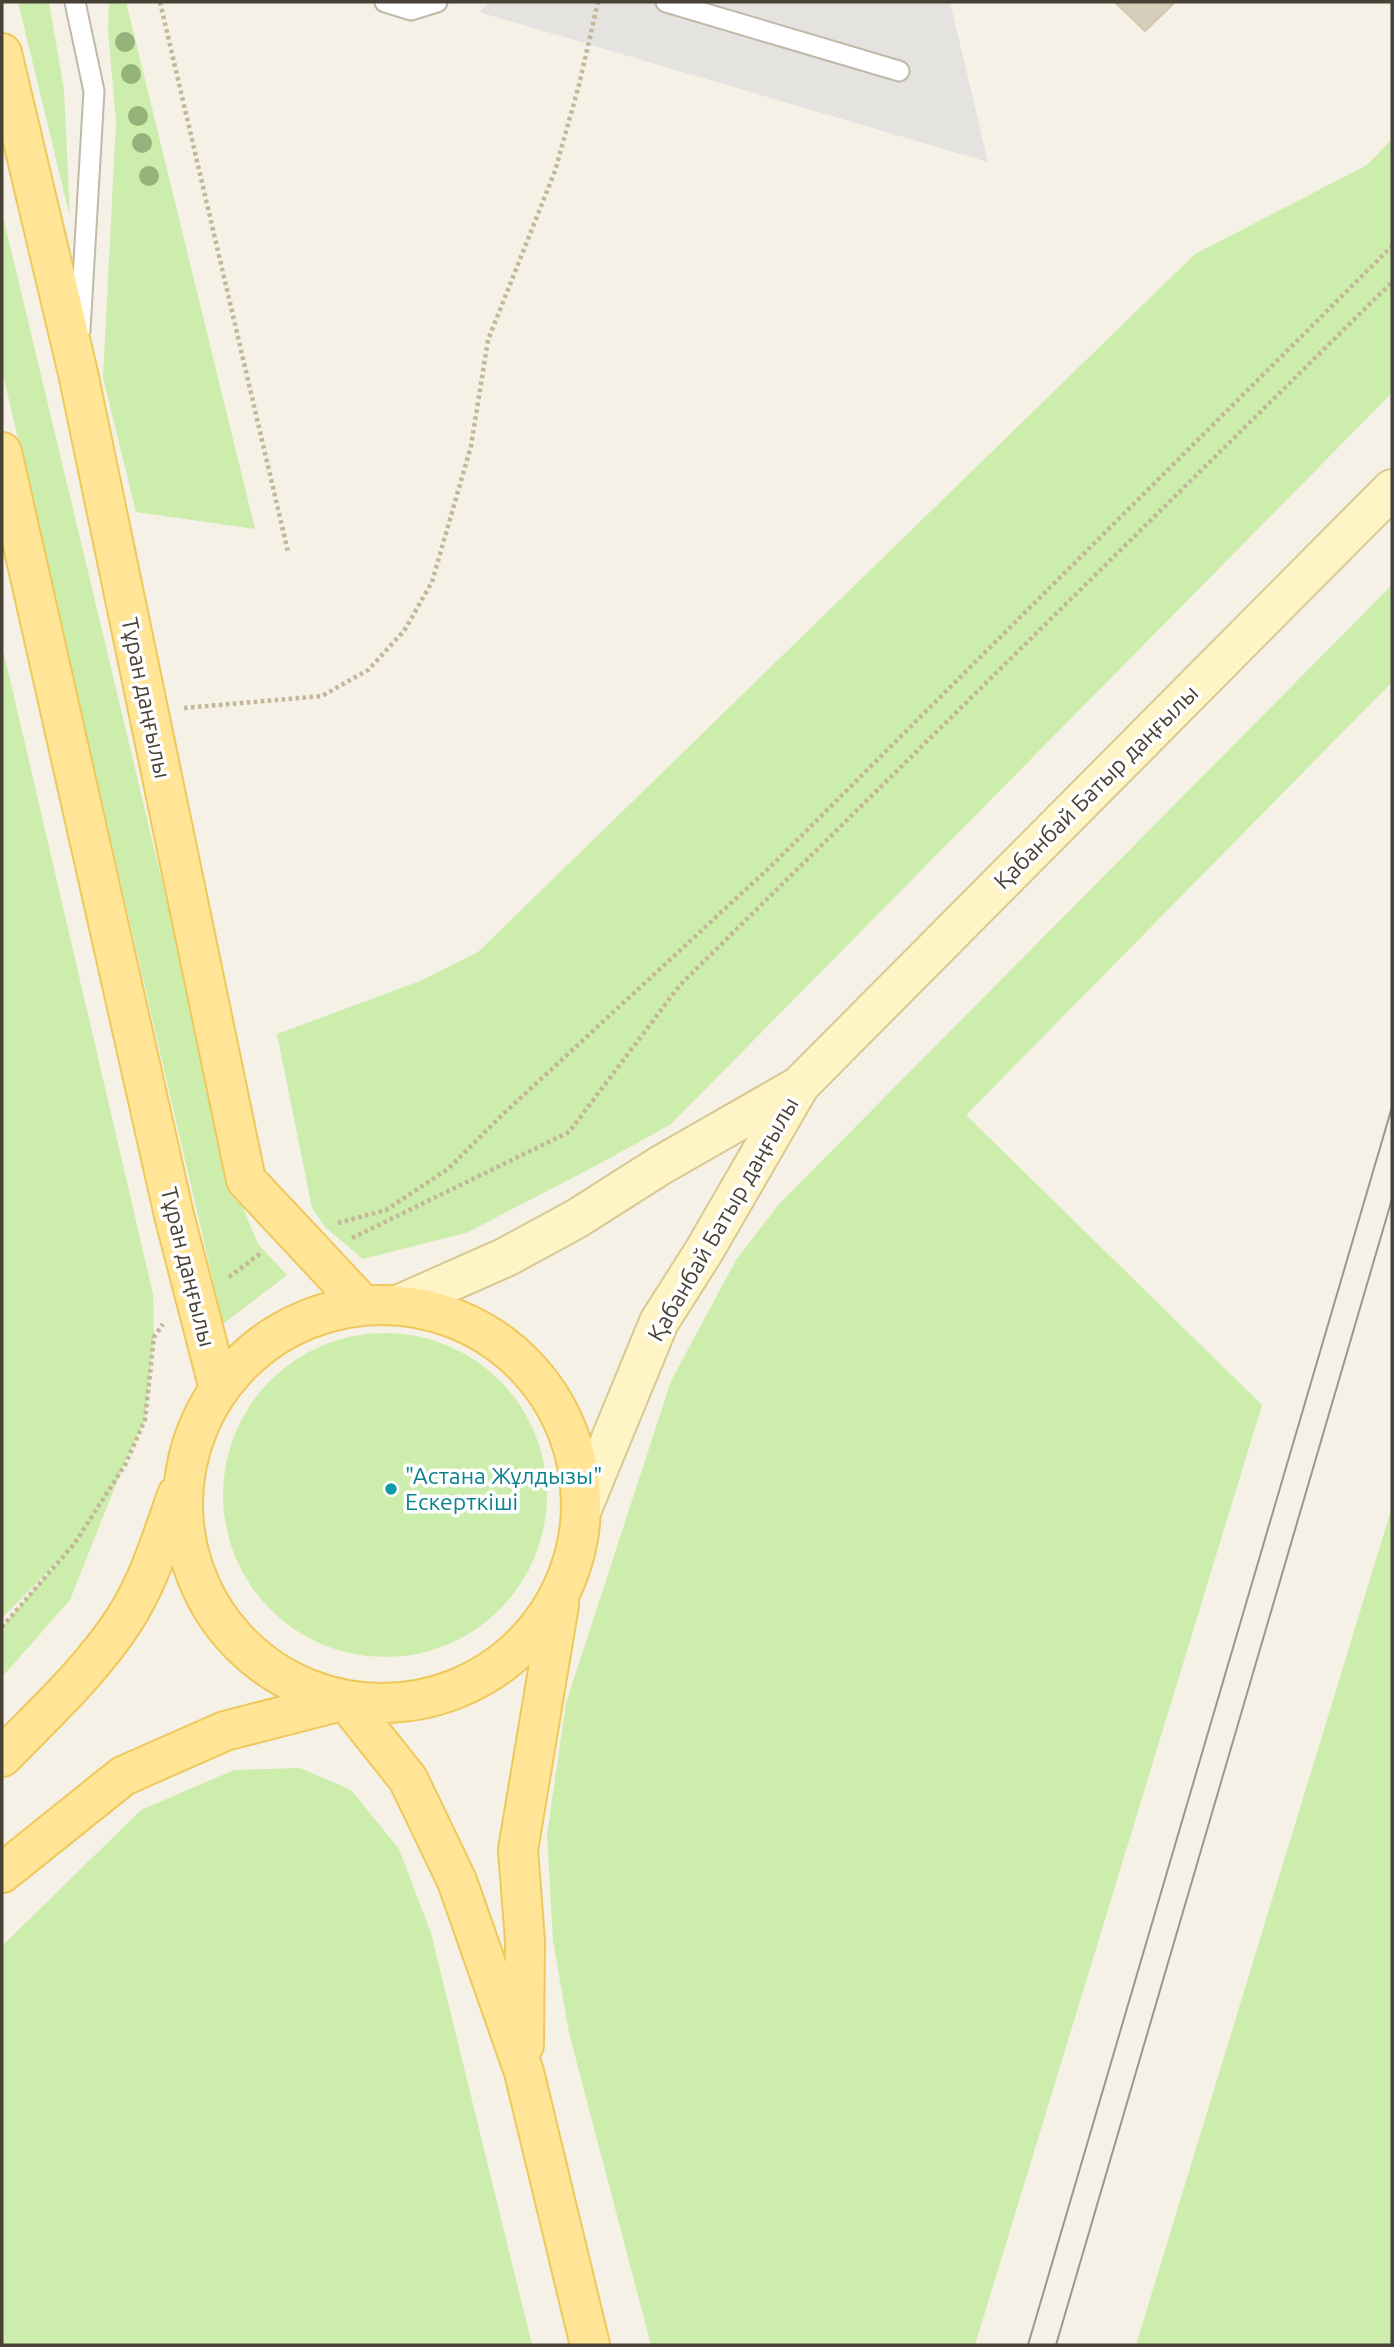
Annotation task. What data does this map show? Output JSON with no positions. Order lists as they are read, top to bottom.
{
  "streets": {
    "main road": ["Тұран даңғылы", "Қабанбай Батыр даңғылы"]
  },
  "places": ["\"Астана Жұлдызы\" Ескерткіші"]
}
